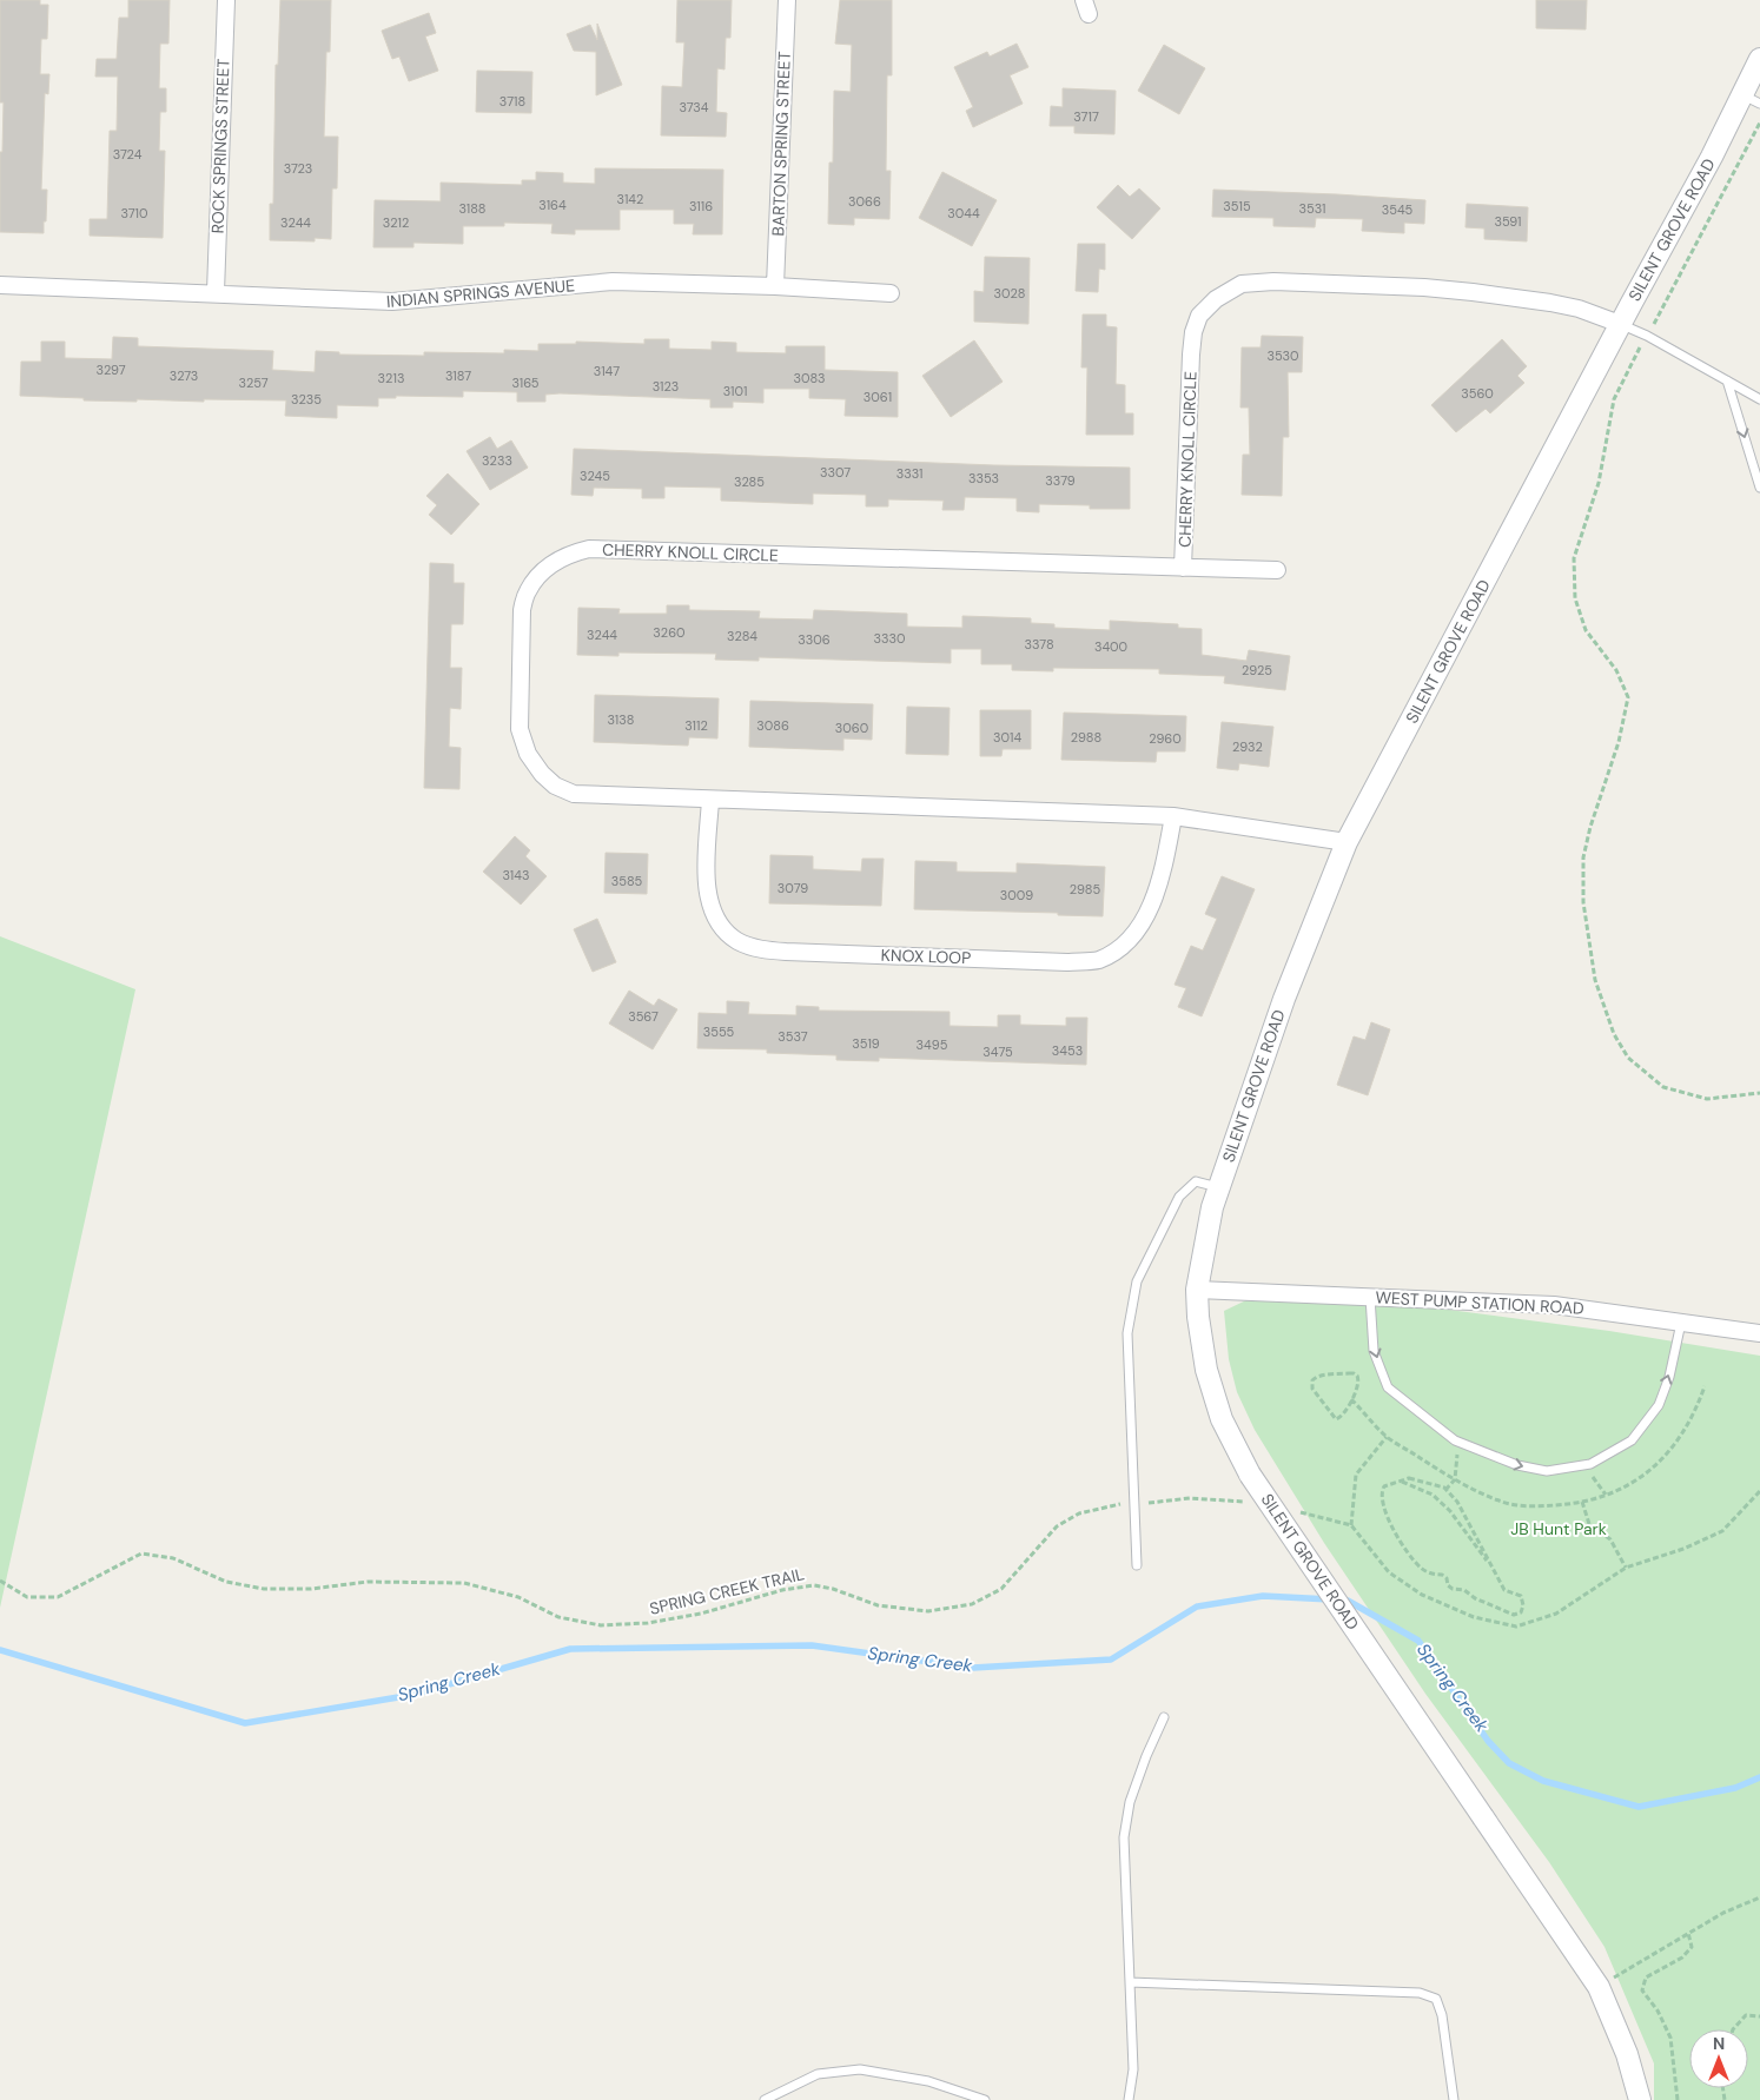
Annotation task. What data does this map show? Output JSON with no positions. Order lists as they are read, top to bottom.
{
  "streets": {
    "street": [
      "BARTON SPRING STREET",
      "ROCK SPRINGS STREET",
      "SILENT GROVE ROAD",
      "INDIAN SPRINGS AVENUE",
      "CHERRY KNOLL CIRCLE",
      "KNOX LOOP",
      "WEST PUMP STATION ROAD"
    ],
    "path": ["SPRING CREEK TRAIL"]
  },
  "crossings": [
    ["BARTON SPRING STREET", "INDIAN SPRINGS AVENUE"],
    ["ROCK SPRINGS STREET", "INDIAN SPRINGS AVENUE"],
    ["SILENT GROVE ROAD", "CHERRY KNOLL CIRCLE"],
    ["SILENT GROVE ROAD", "WEST PUMP STATION ROAD"],
    ["CHERRY KNOLL CIRCLE", "KNOX LOOP"]
  ],
  "water": ["Spring Creek"],
  "parks": ["JB Hunt Park"],
  "house_numbers": [
    "3718",
    "3734",
    "3717",
    "3724",
    "3723",
    "3142",
    "3066",
    "3164",
    "3116",
    "3515",
    "3188",
    "3531",
    "3545",
    "3710",
    "3044",
    "3591",
    "3244",
    "3212",
    "3028",
    "3530",
    "3297",
    "3147",
    "3273",
    "3187",
    "3213",
    "3083",
    "3257",
    "3165",
    "3123",
    "3101",
    "3560",
    "3061",
    "3235",
    "3233",
    "3307",
    "3331",
    "3245",
    "3353",
    "3379",
    "3285",
    "3260",
    "3244",
    "3284",
    "3330",
    "3306",
    "3378",
    "3400",
    "2925",
    "3138",
    "3112",
    "3086",
    "3060",
    "3014",
    "2988",
    "2960",
    "2932",
    "3143",
    "3585",
    "3079",
    "2985",
    "3009",
    "3567",
    "3555",
    "3537",
    "3519",
    "3495",
    "3453",
    "3475"
  ],
  "north": "top"
}
